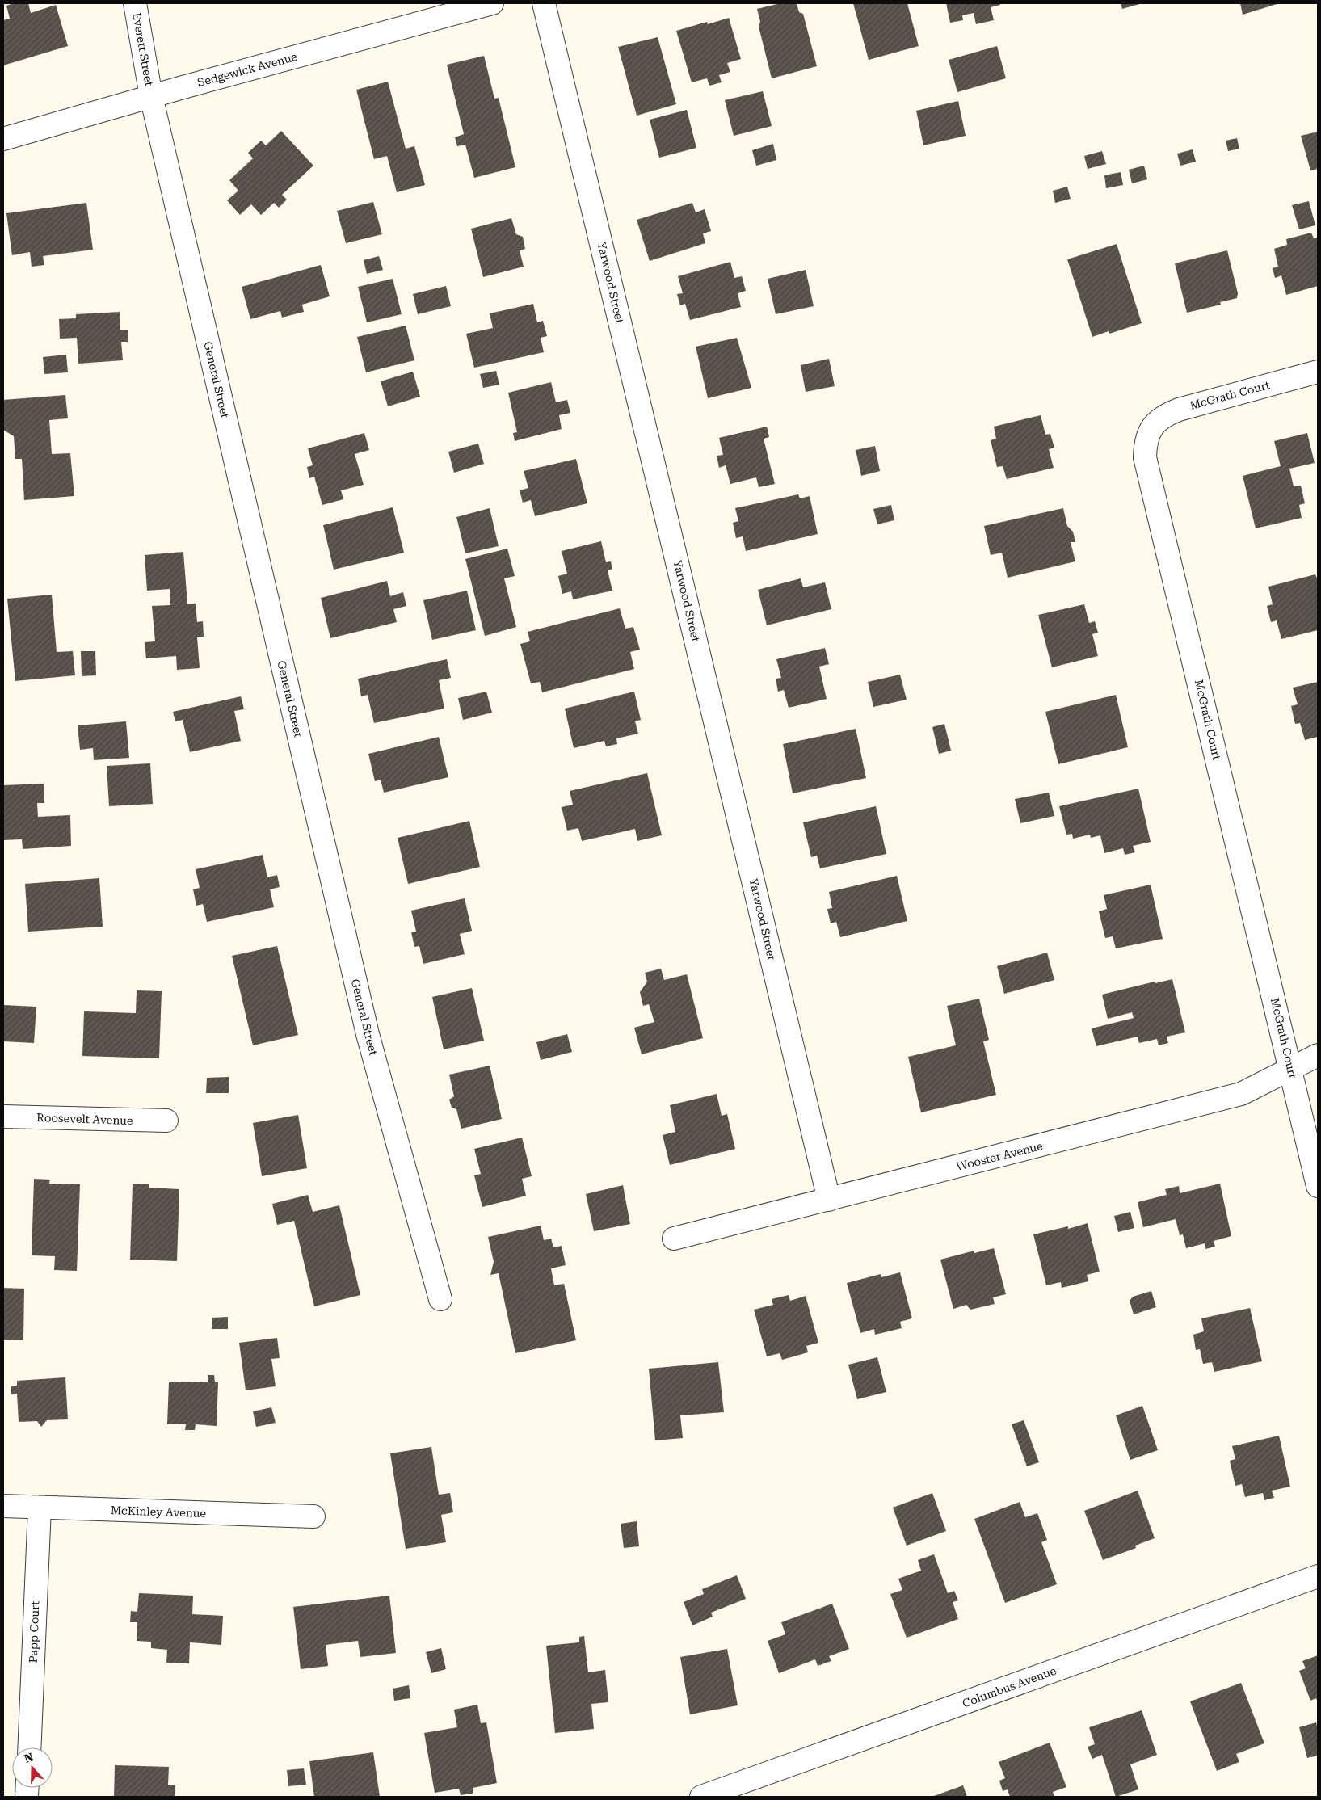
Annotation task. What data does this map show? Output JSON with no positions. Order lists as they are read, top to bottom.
{
  "streets": {
    "street": [
      "Everett Street",
      "Sedgewick Avenue",
      "Yarwood Street",
      "General Street",
      "McGrath Court",
      "Roosevelt Avenue",
      "Wooster Avenue",
      "McKinley Avenue",
      "Papp Court",
      "Columbus Avenue"
    ]
  },
  "crossings": [
    ["Everett Street", "Sedgewick Avenue"],
    ["Everett Street", "General Street"],
    ["Sedgewick Avenue", "General Street"],
    ["Yarwood Street", "Wooster Avenue"],
    ["McGrath Court", "Wooster Avenue"],
    ["McKinley Avenue", "Papp Court"]
  ],
  "north": "top"
}
